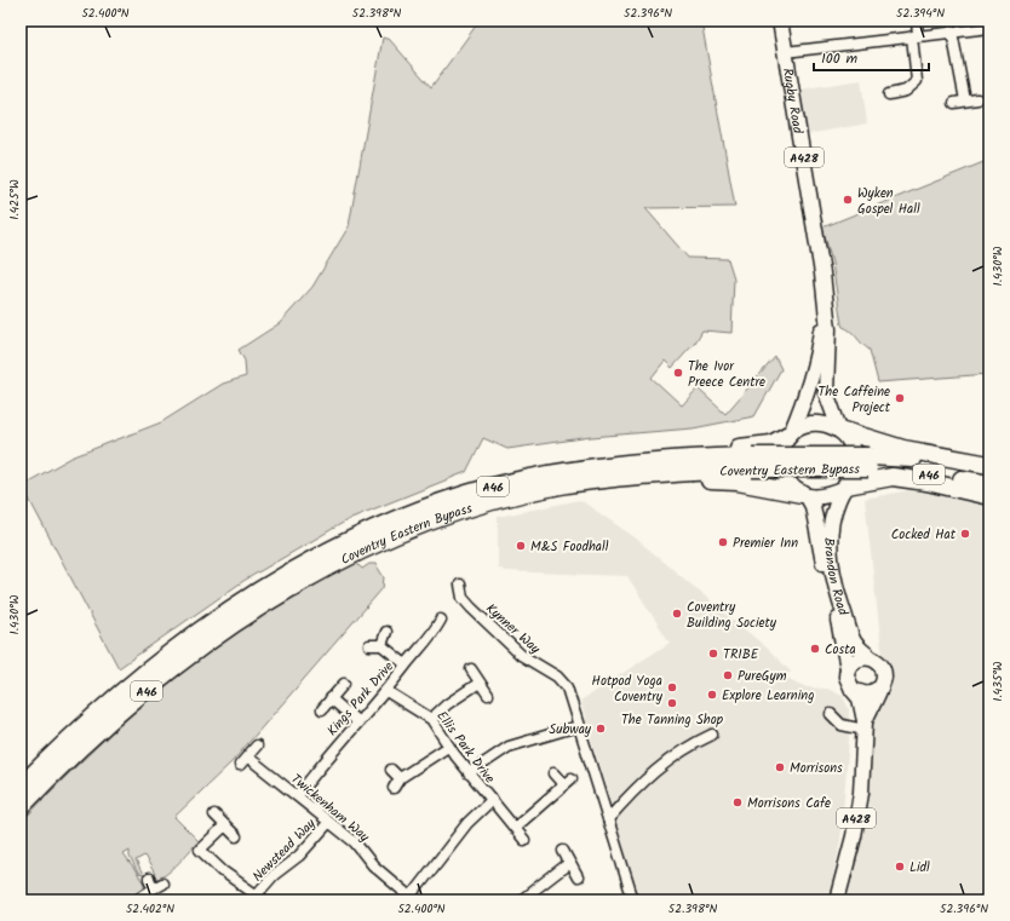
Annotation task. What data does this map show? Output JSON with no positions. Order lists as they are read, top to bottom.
{
  "streets": {
    "highway": ["Coventry Eastern Bypass", "A46"],
    "main road": ["Rugby Road", "A428", "Brandon Road"],
    "street": [
      "Kynner Way",
      "Kings Park Drive",
      "Ellis Park Drive",
      "Twickenham Way",
      "Newstead Way"
    ]
  },
  "crossings": [
    ["Rugby Road", "Brandon Road"],
    ["A428", "Brandon Road"],
    ["Kings Park Drive", "Ellis Park Drive"],
    ["Kings Park Drive", "Twickenham Way"],
    ["Twickenham Way", "Newstead Way"]
  ],
  "places": [
    "Wyken Gospel Hall",
    "The Ivor Preece Centre",
    "The Caffeine Project",
    "Cocked Hat",
    "Premier Inn",
    "M&S Foodhall",
    "Coventry Building Society",
    "Costa",
    "TRIBE",
    "PureGym",
    "Hotpod Yoga Coventry",
    "Explore Learning",
    "The Tanning Shop",
    "Subway",
    "Morrisons",
    "Morrisons Cafe",
    "Lidl"
  ],
  "scale_bar": "100 m",
  "coordinates": [
    "52.400°N",
    "52.398°N",
    "52.396°N",
    "52.394°N",
    "1.425°W",
    "1.430°W",
    "1.435°W",
    "52.402°N"
  ]
}
